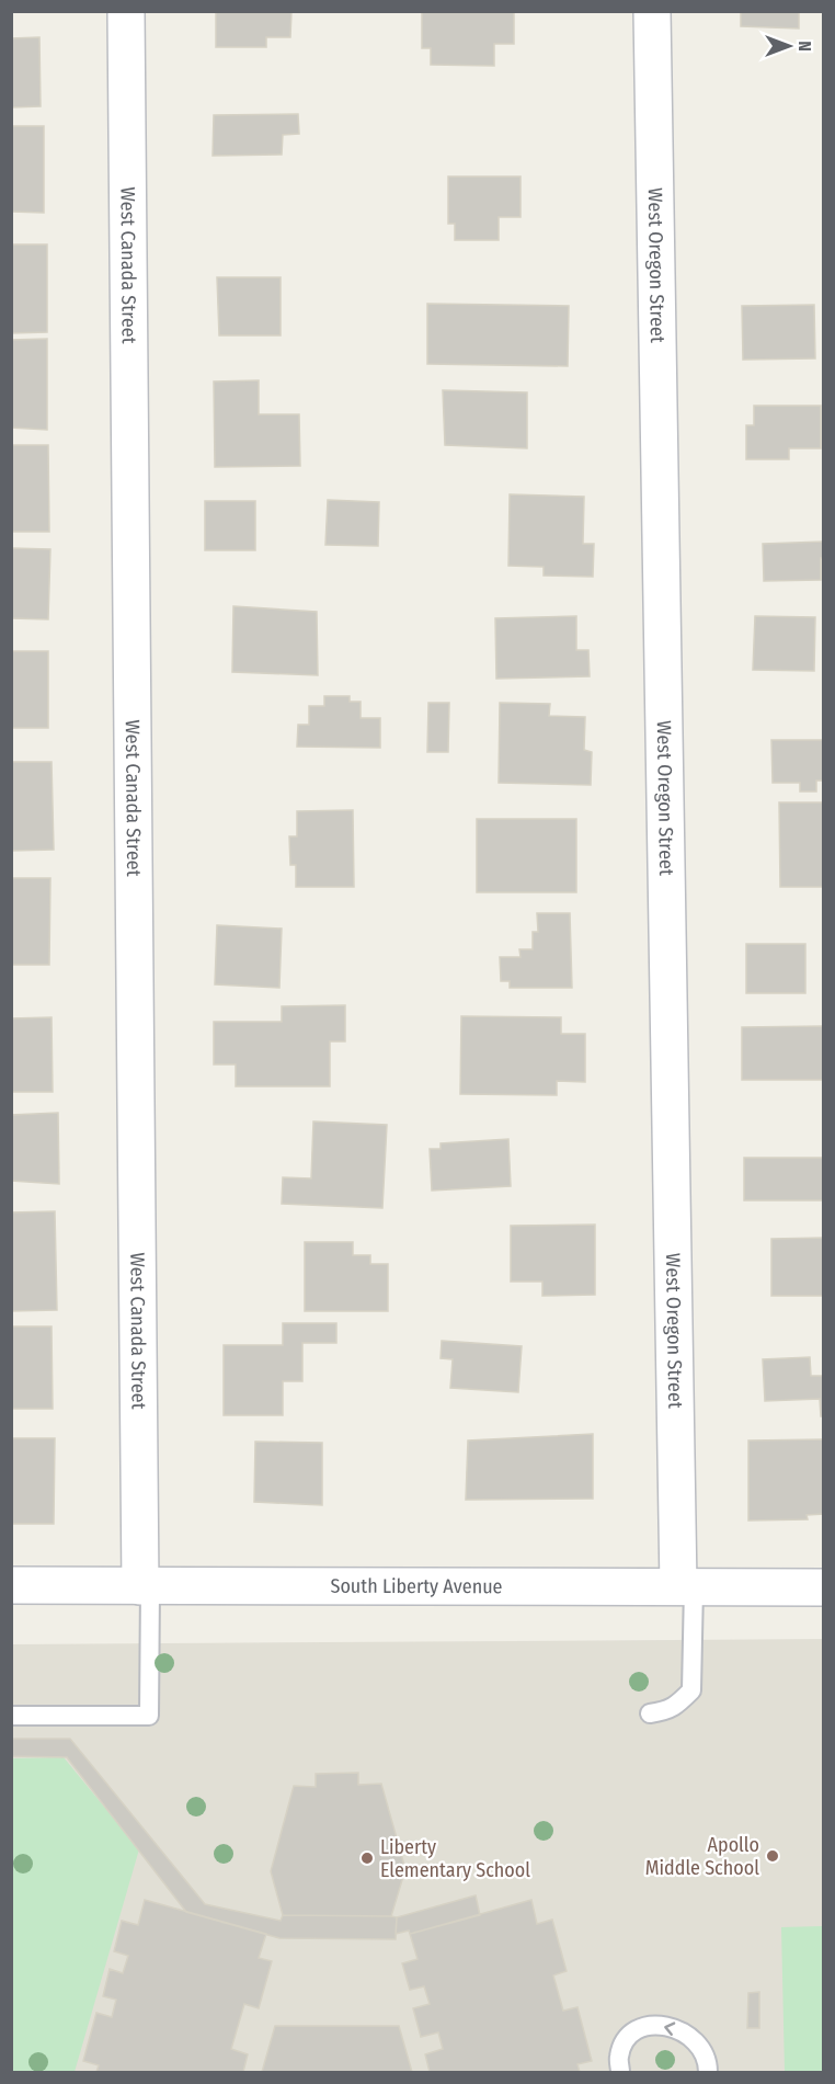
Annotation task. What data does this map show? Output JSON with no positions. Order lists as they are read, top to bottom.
{
  "streets": {
    "street": ["West Canada Street", "West Oregon Street", "South Liberty Avenue"]
  },
  "crossings": [
    ["West Canada Street", "South Liberty Avenue"],
    ["West Oregon Street", "South Liberty Avenue"]
  ],
  "places": ["Apollo Middle School", "Liberty Elementary School"],
  "north": "right"
}
